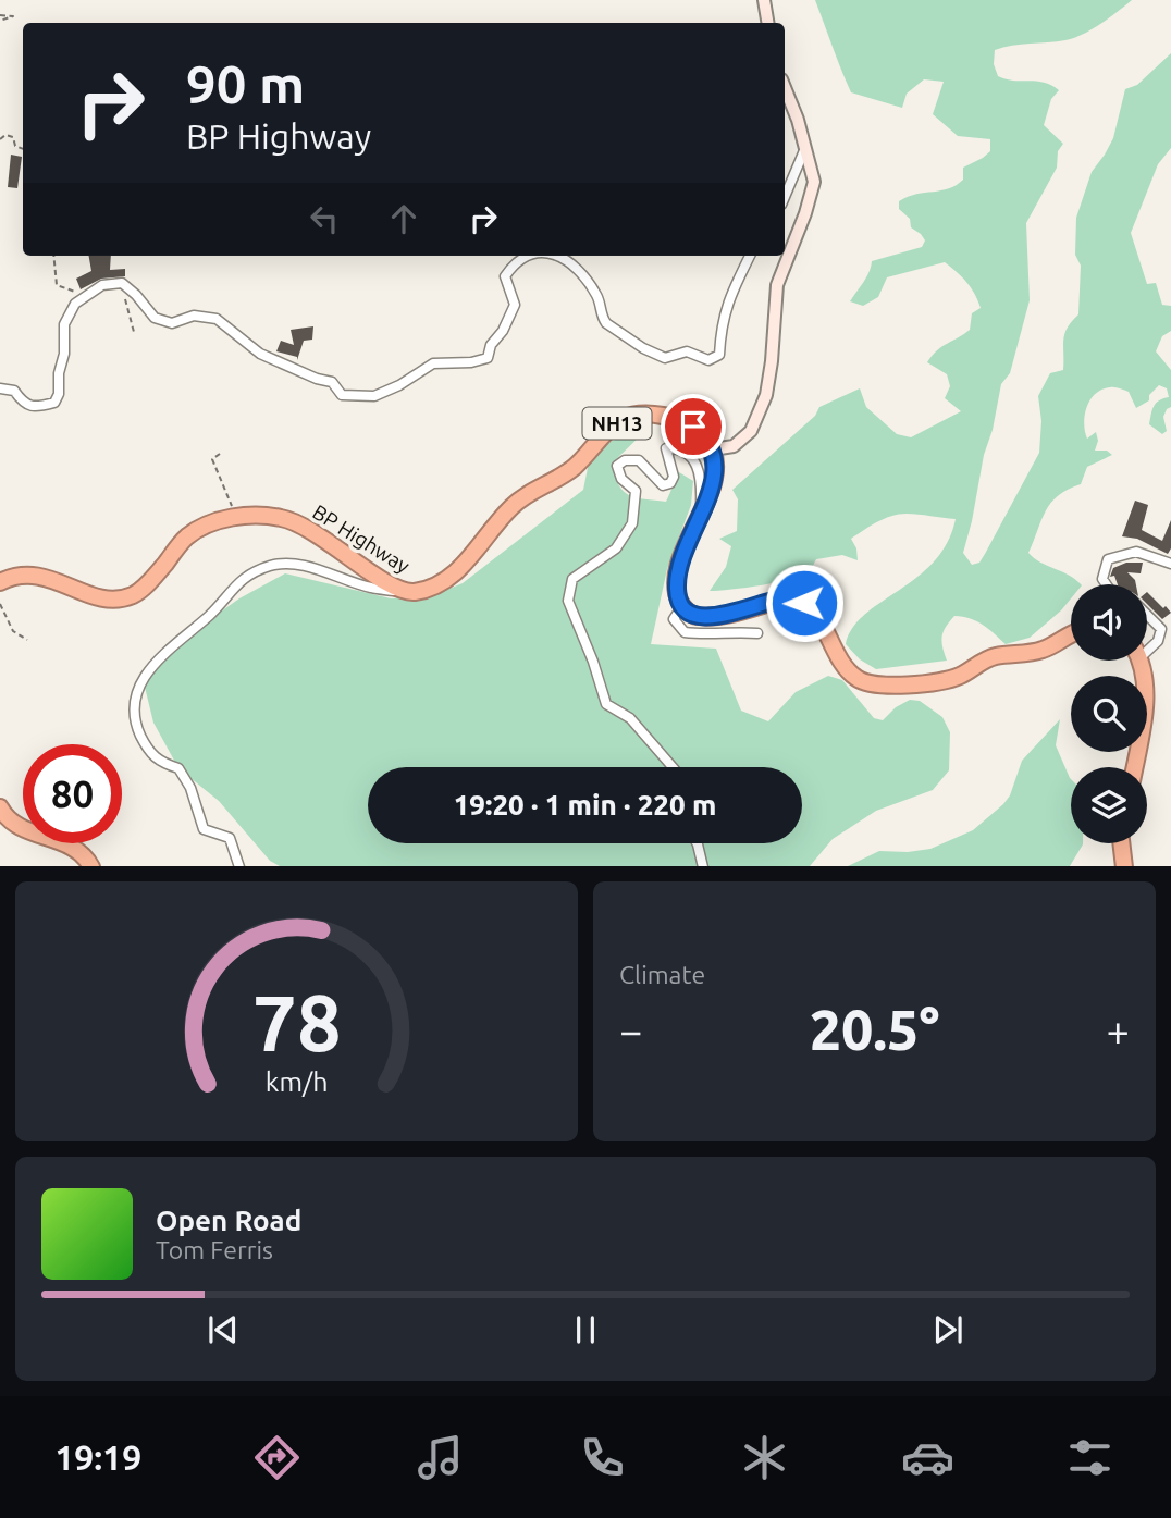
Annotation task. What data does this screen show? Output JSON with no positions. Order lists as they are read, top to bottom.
{
  "streets": {
    "highway": ["NH13", "BP Highway"]
  },
  "page": {
    "turn": ["90 m", "BP Highway"],
    "limit": "80",
    "trip": "19:20 · 1 min · 220 m",
    "tile": "Climate",
    "heat": ["−", "20.5°", "+"],
    "song": ["Open Road", "Tom Ferris"],
    "tabs": "19:19",
    "gauge": ["78", "km/h"]
  }
}
